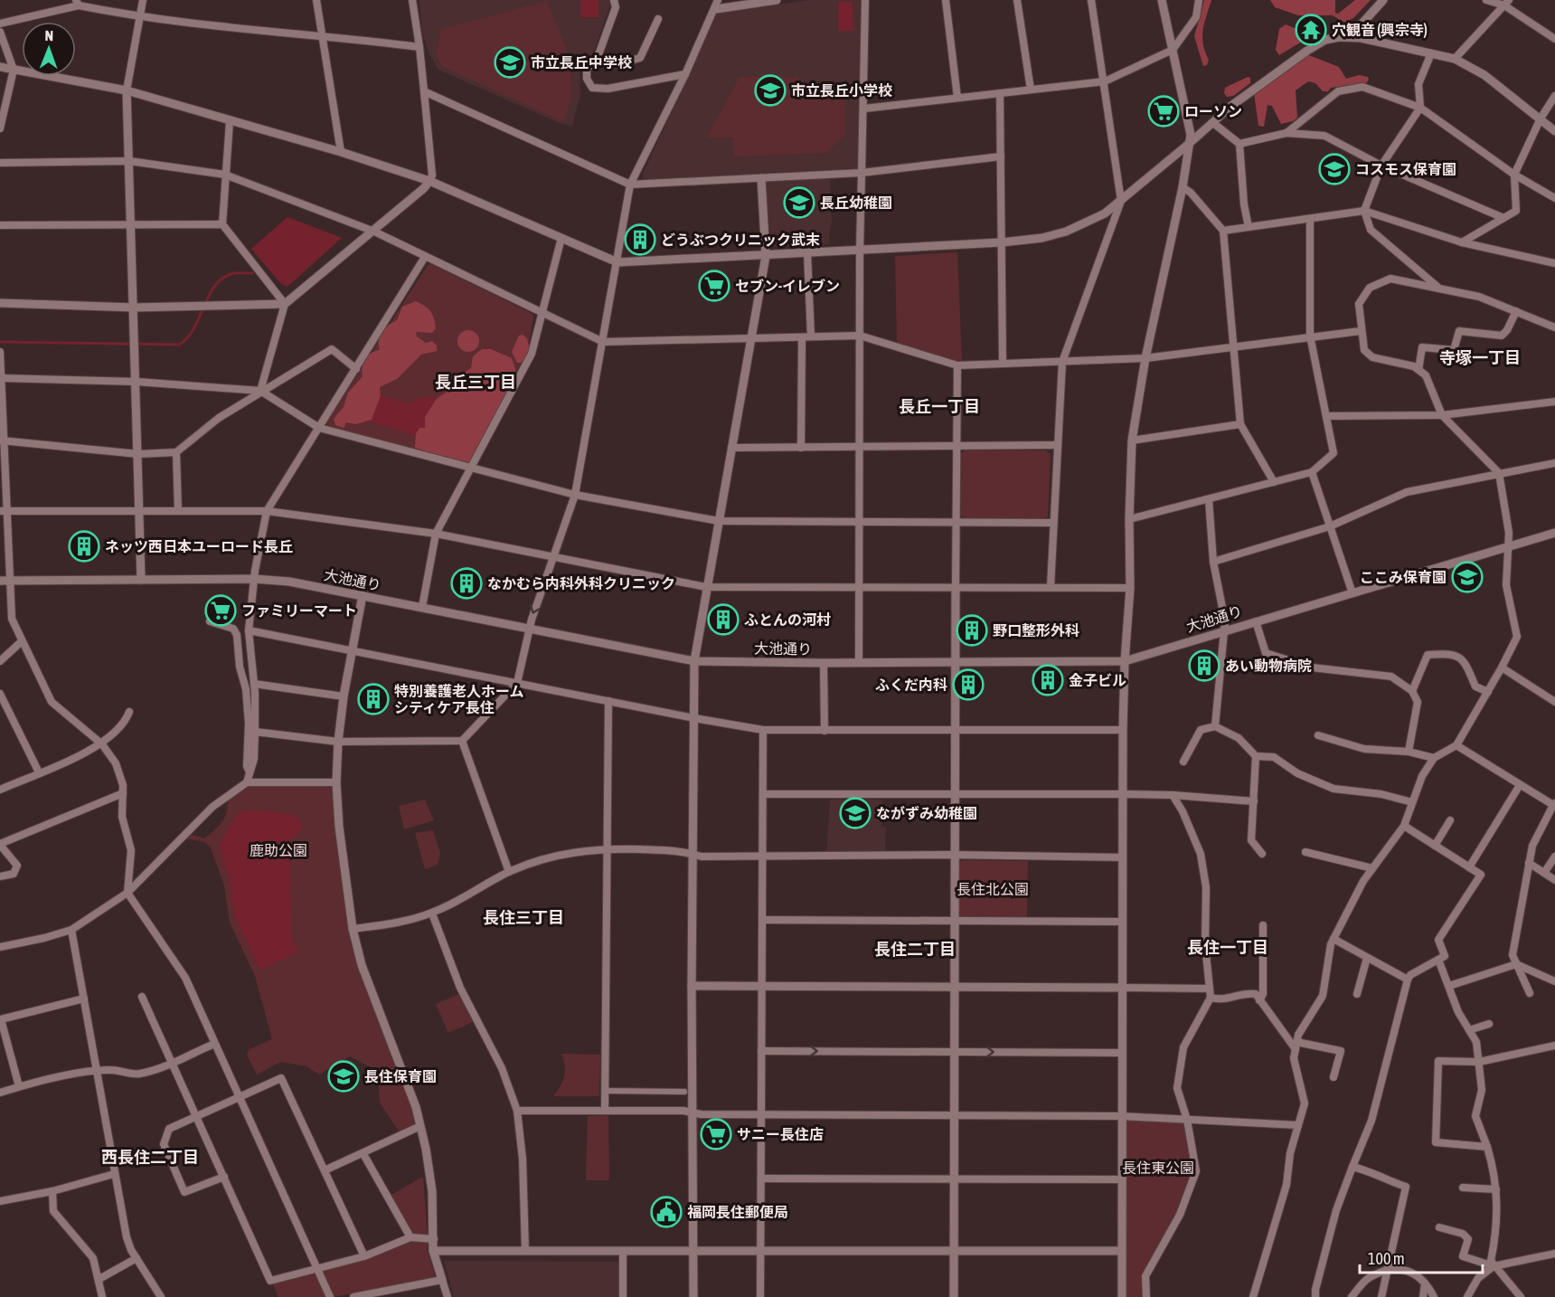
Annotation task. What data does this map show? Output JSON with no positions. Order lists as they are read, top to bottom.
{
  "streets": {
    "street": ["大池通り"]
  },
  "districts": [
    "寺塚一丁目",
    "長丘三丁目",
    "長丘一丁目",
    "長住三丁目",
    "長住一丁目",
    "長住二丁目",
    "西長住二丁目"
  ],
  "parks": ["鹿助公園", "長住北公園", "長住東公園"],
  "places": {
    "temple": ["穴観音 (興宗寺)"],
    "school or university": [
      "市立長丘中学校",
      "市立長丘小学校",
      "コスモス保育園",
      "長丘幼稚園",
      "ここみ保育園",
      "ながずみ幼稚園",
      "長住保育園"
    ],
    "supermarket": [
      "ローソン",
      "セブン-イレブン",
      "ファミリーマート",
      "サニー長住店"
    ],
    "building": [
      "どうぶつクリニック武末",
      "ネッツ西日本ユーロード長丘",
      "なかむら内科外科クリニック",
      "ふとんの河村",
      "野口整形外科",
      "あい動物病院",
      "金子ビル",
      "ふくだ内科",
      "特別養護老人ホーム シティケア長住"
    ],
    "public building": ["福岡長住郵便局"]
  },
  "scale_bar": "100 m",
  "north": "top"
}
